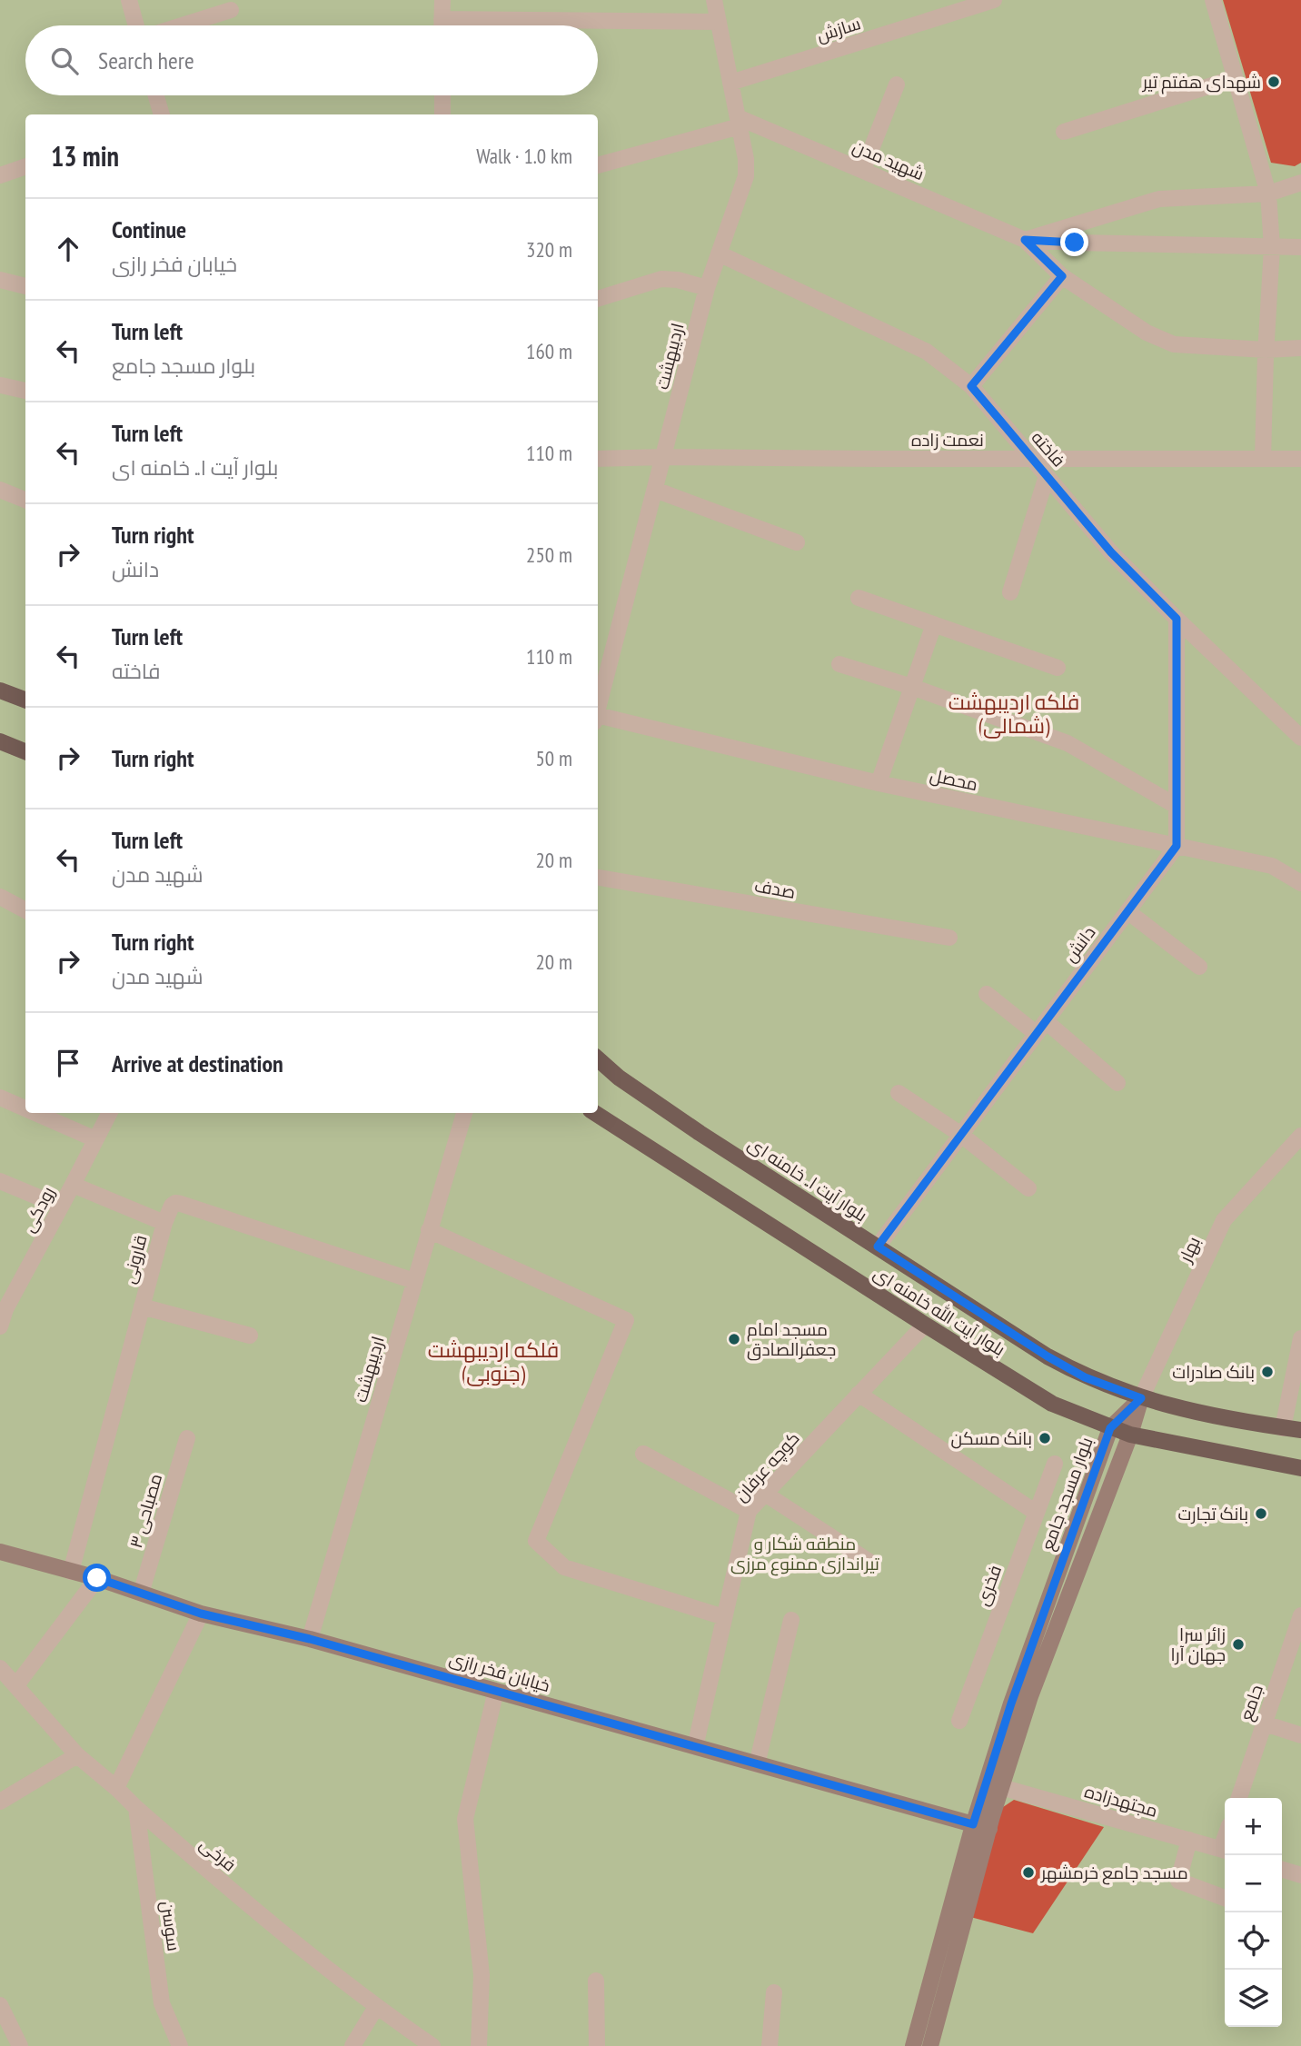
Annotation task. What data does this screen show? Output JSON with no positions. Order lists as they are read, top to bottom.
{
  "streets": {
    "main road": [
      "بلوار آیت ا.. خامنه ای",
      "بلوار آیت الله خامنه ای",
      "بلوار مسجد جامع",
      "خیابان فخر رازی"
    ],
    "street": [
      "سازش",
      "شهید مدن",
      "اردیبهشت",
      "نعمت زاده",
      "فاخته",
      "محصل",
      "صدف",
      "دانش",
      "رودکی",
      "بهار",
      "قارونی",
      "کوچه عرفان",
      "مصباحی ۳",
      "فخری",
      "جامع",
      "مجتهدزاده",
      "فرخی",
      "سوسن"
    ]
  },
  "crossings": [
    ["سازش", "اردیبهشت"],
    ["شهید مدن", "اردیبهشت"],
    ["اردیبهشت", "نعمت زاده"],
    ["اردیبهشت", "فاخته"],
    ["اردیبهشت", "قارونی"],
    ["اردیبهشت", "خیابان فخر رازی"],
    ["نعمت زاده", "فاخته"],
    ["محصل", "دانش"],
    ["دانش", "بلوار آیت ا.. خامنه ای"],
    ["بلوار آیت ا.. خامنه ای", "بهار"],
    ["بلوار آیت ا.. خامنه ای", "بلوار مسجد جامع"],
    ["بهار", "بلوار مسجد جامع"],
    ["قارونی", "خیابان فخر رازی"],
    ["بلوار آیت الله خامنه ای", "کوچه عرفان"],
    ["بلوار آیت الله خامنه ای", "بلوار مسجد جامع"],
    ["کوچه عرفان", "خیابان فخر رازی"],
    ["بلوار مسجد جامع", "خیابان فخر رازی"],
    ["بلوار مسجد جامع", "مجتهدزاده"],
    ["مصباحی ۳", "خیابان فخر رازی"],
    ["فرخی", "سوسن"]
  ],
  "districts": ["فلکه اردیبهشت (شمالی)", "فلکه اردیبهشت (جنوبی)"],
  "parks": ["منطقه شکار و تیراندازی ممنوع مرزی"],
  "places": [
    "شهدای هفتم تیر",
    "مسجد امام جعفرالصادق",
    "بانک صادرات",
    "بانک مسکن",
    "بانک تجارت",
    "زائر سرا جهان آرا",
    "مسجد جامع خرمشهر"
  ],
  "page": {
    "search": "Search here",
    "heading": ["13 min", "Walk · 1.0 km"],
    "list": [
      ["Continue", "خیابان فخر رازی", "320 m"],
      ["Turn left", "بلوار مسجد جامع", "160 m"],
      ["Turn left", "بلوار آیت ا.. خامنه ای", "110 m"],
      ["Turn right", "دانش", "250 m"],
      ["Turn left", "فاخته", "110 m"],
      ["Turn right", "50 m"],
      ["Turn left", "شهید مدن", "20 m"],
      ["Turn right", "شهید مدن", "20 m"],
      "Arrive at destination"
    ],
    "map_buttons": ["+", "−"]
  }
}
